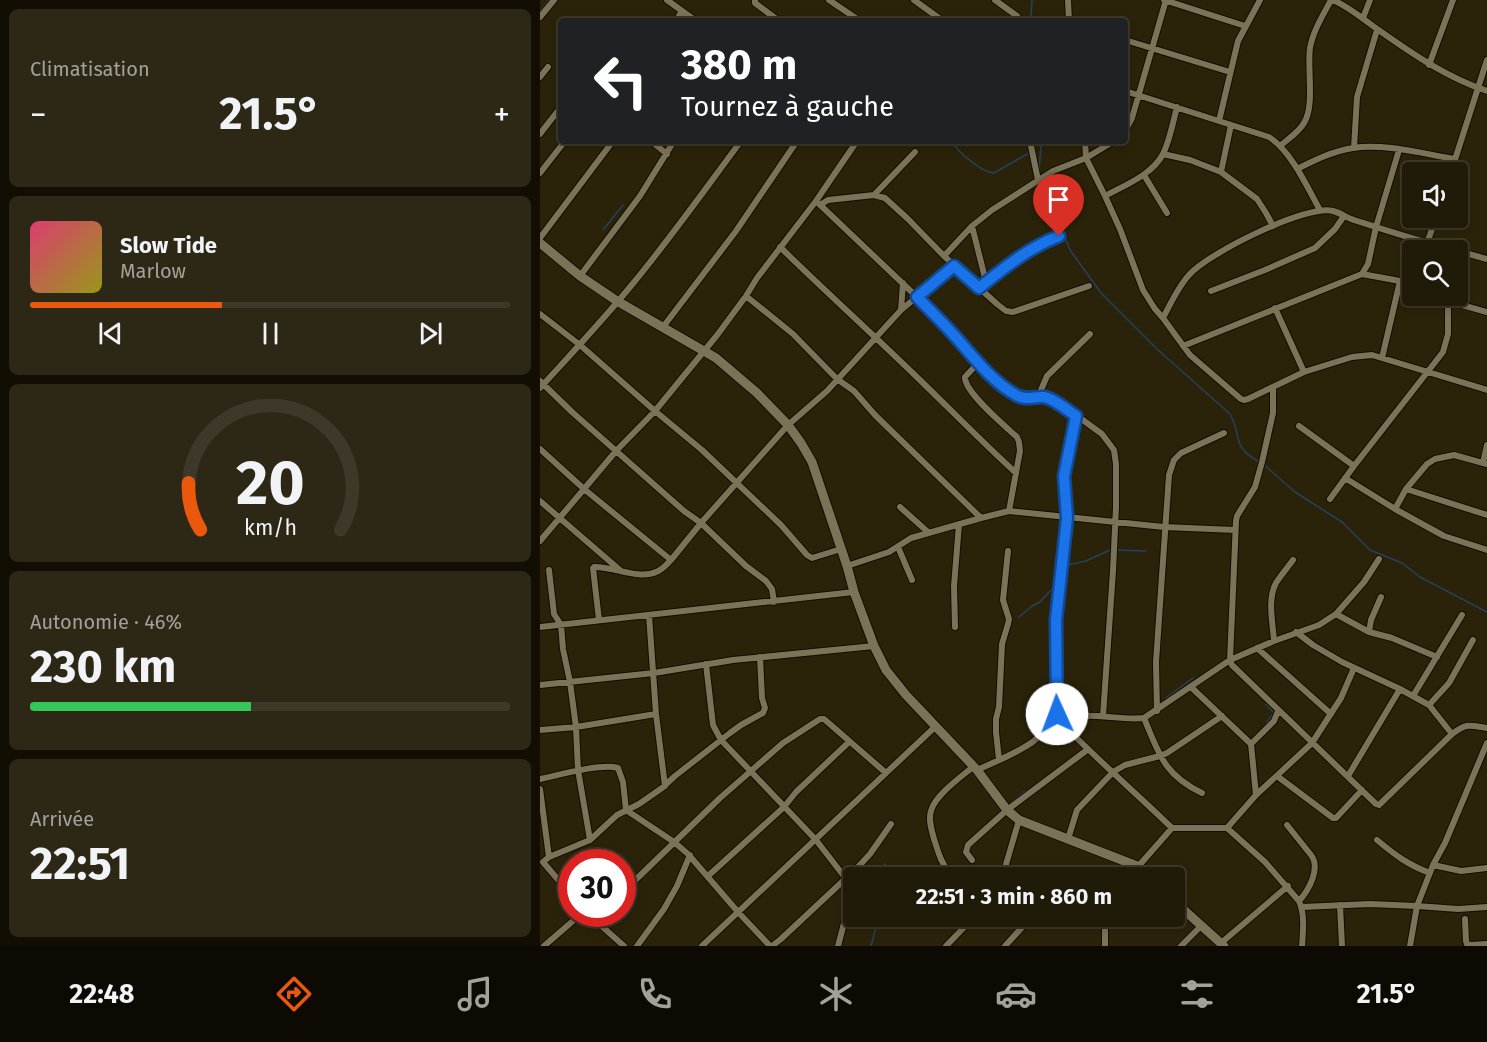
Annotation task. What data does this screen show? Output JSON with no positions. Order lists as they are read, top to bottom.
{
  "page": {
    "tile": [
      "Climatisation",
      ["Autonomie · 46%", "230 km"],
      ["Arrivée", "22:51"]
    ],
    "turn": ["380 m", "Tournez à gauche"],
    "heat": ["−", "21.5°", "+"],
    "song": ["Slow Tide", "Marlow"],
    "limit": "30",
    "trip": "22:51 · 3 min · 860 m",
    "tabs": ["22:48", "21.5°"],
    "gauge": ["20", "km/h"]
  }
}
